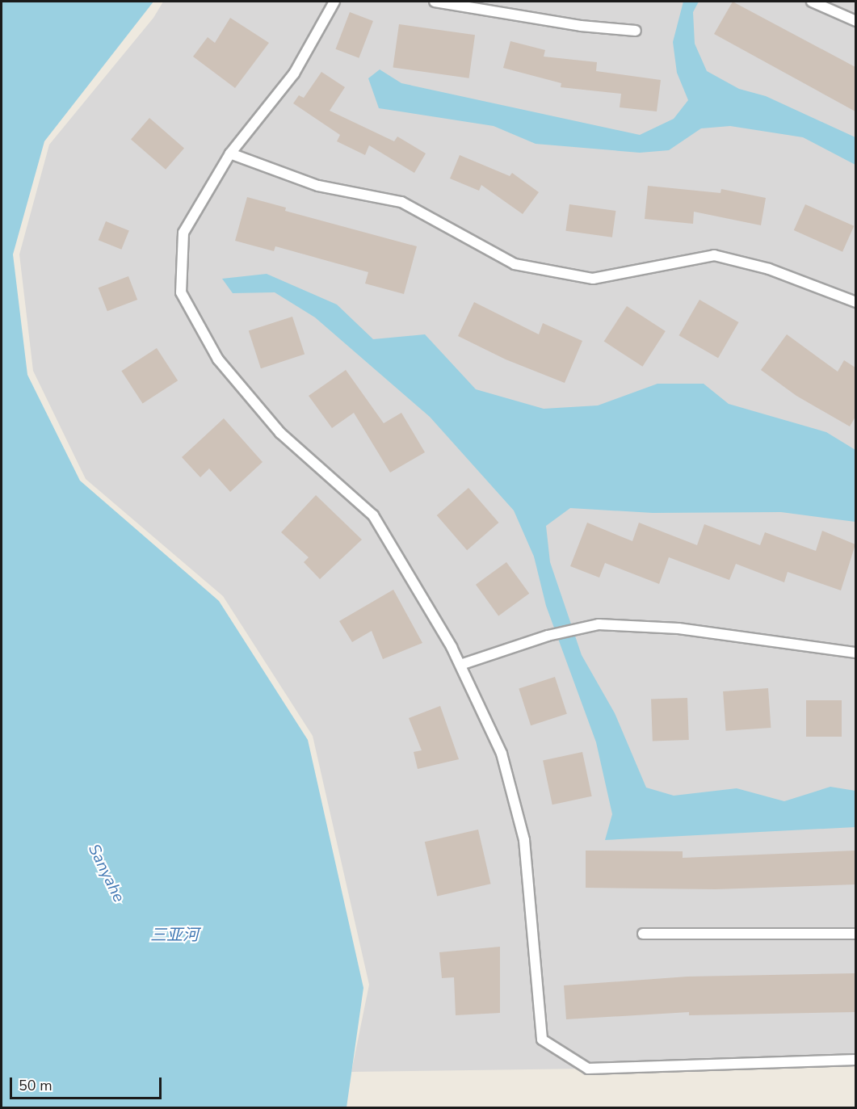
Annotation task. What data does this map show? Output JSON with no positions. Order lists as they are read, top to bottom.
{
  "water": ["Sanyahe", "三亚河"],
  "scale_bar": "50 m"
}
